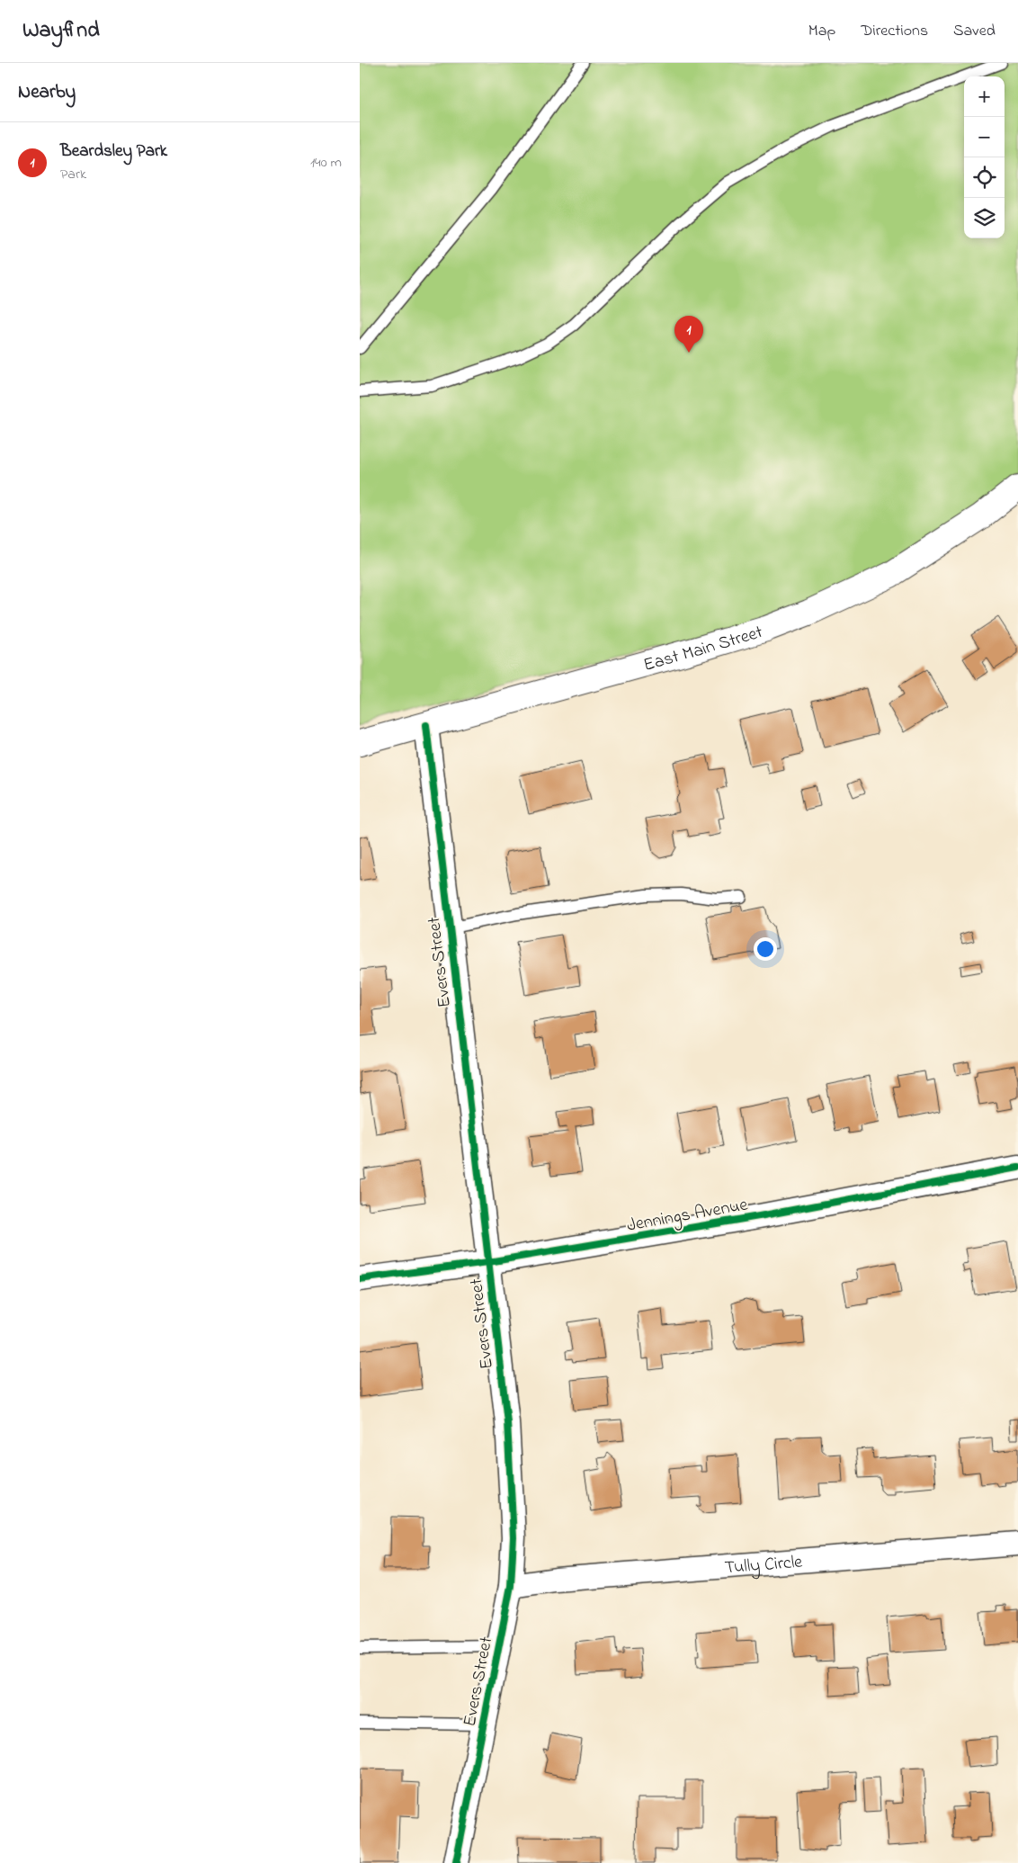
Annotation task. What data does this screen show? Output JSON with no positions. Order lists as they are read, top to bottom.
{
  "streets": {
    "main road": ["East Main Street"],
    "street": ["Evers Street", "Jennings Avenue", "Tully Circle"]
  },
  "crossings": [
    ["East Main Street", "Evers Street"],
    ["Evers Street", "Jennings Avenue"],
    ["Evers Street", "Tully Circle"]
  ],
  "page": {
    "header": "Wayfind",
    "nav": ["Map", "Directions", "Saved"],
    "heading": "Nearby",
    "map_buttons": ["+", "−"],
    "list": [
      {
        "mark": "1",
        "name": "Beardsley Park",
        "note": "Park",
        "value": "140 m"
      }
    ],
    "pins": "1"
  }
}
